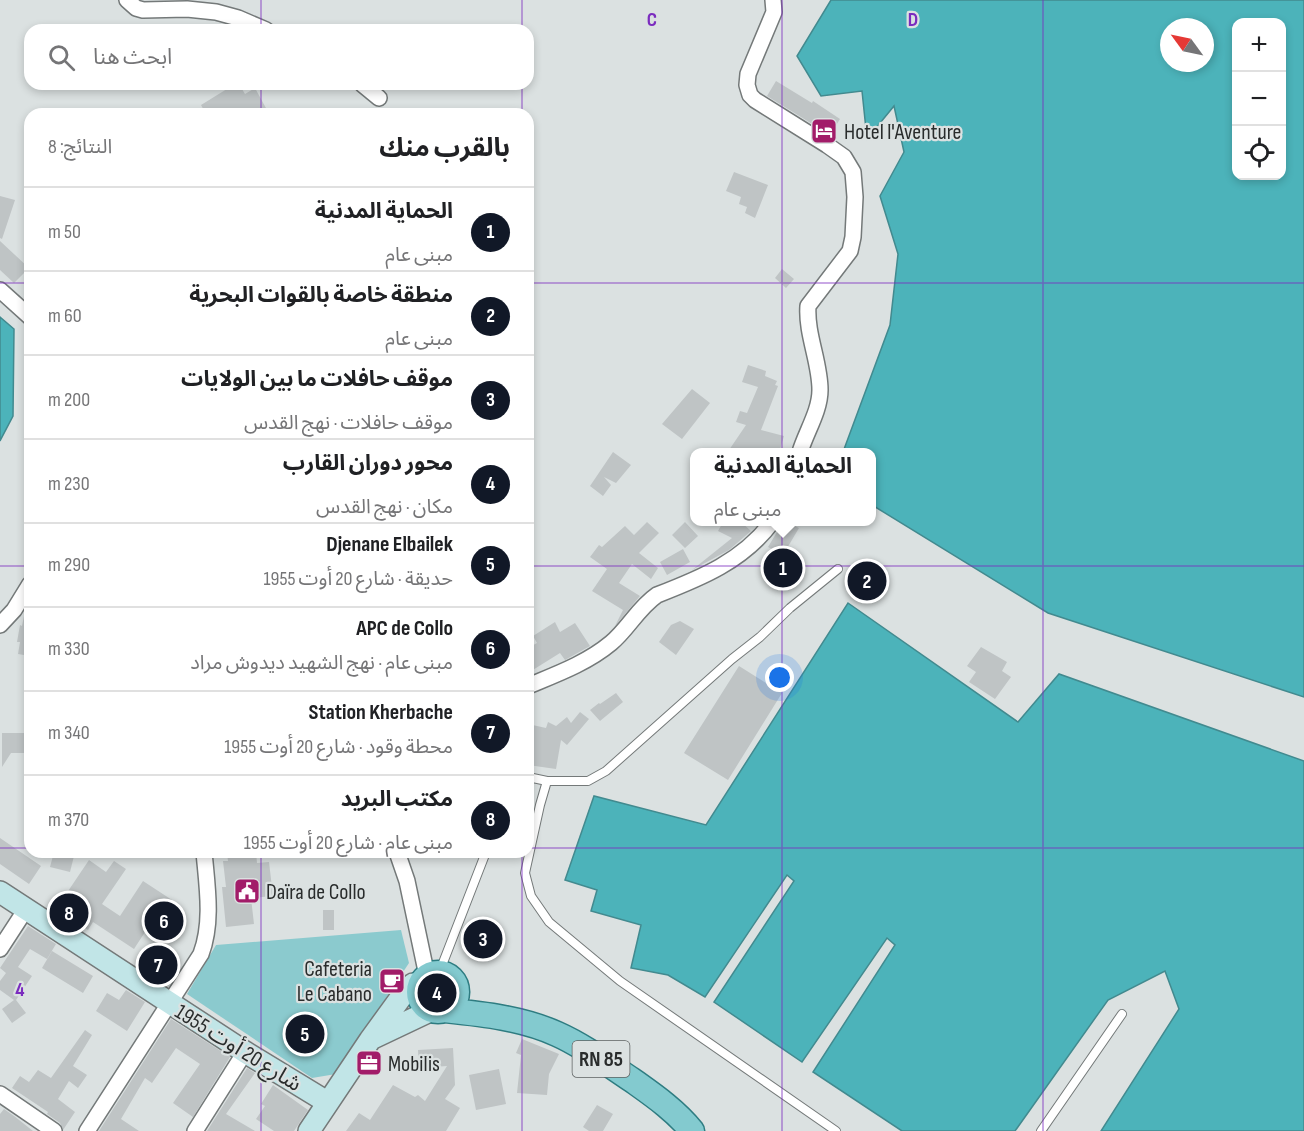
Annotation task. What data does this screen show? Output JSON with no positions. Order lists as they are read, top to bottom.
{
  "streets": {
    "main road": ["RN 85"],
    "street": ["شارع 20 أوت 1955"]
  },
  "places": {
    "hotel": ["Hotel l'Aventure"],
    "public building": ["Daïra de Collo"],
    "cafe": ["Cafeteria Le Cabano"],
    "office": ["Mobilis"]
  },
  "north": "top left",
  "page": {
    "map_buttons": ["+", "−"],
    "search": "ابحث هنا",
    "heading": ["بالقرب منك", "النتائج: 8"],
    "list": [
      {
        "mark": "1",
        "name": "الحماية المدنية",
        "note": "مبنى عام",
        "value": "50 m"
      },
      {
        "mark": "2",
        "name": "منطقة خاصة بالقوات البحرية",
        "note": "مبنى عام",
        "value": "60 m"
      },
      {
        "mark": "3",
        "name": "موقف حافلات ما بين الولايات",
        "note": "موقف حافلات · نهج القدس",
        "value": "200 m"
      },
      {
        "mark": "4",
        "name": "محور دوران القارب",
        "note": "مكان · نهج القدس",
        "value": "230 m"
      },
      {
        "mark": "5",
        "name": "Djenane Elbailek",
        "note": "حديقة · شارع 20 أوت 1955",
        "value": "290 m"
      },
      {
        "mark": "6",
        "name": "APC de Collo",
        "note": "مبنى عام · نهج الشهيد ديدوش مراد",
        "value": "330 m"
      },
      {
        "mark": "7",
        "name": "Station Kherbache",
        "note": "محطة وقود · شارع 20 أوت 1955",
        "value": "340 m"
      },
      {
        "mark": "8",
        "name": "مكتب البريد",
        "note": "مبنى عام · شارع 20 أوت 1955",
        "value": "370 m"
      }
    ],
    "popup": ["الحماية المدنية", "مبنى عام"],
    "pins": [
      "1",
      "2",
      "8",
      "6",
      "3",
      "7",
      "4",
      "5"
    ]
  },
  "grid": {
    "columns": ["C", "D"],
    "rows": ["4"]
  }
}
